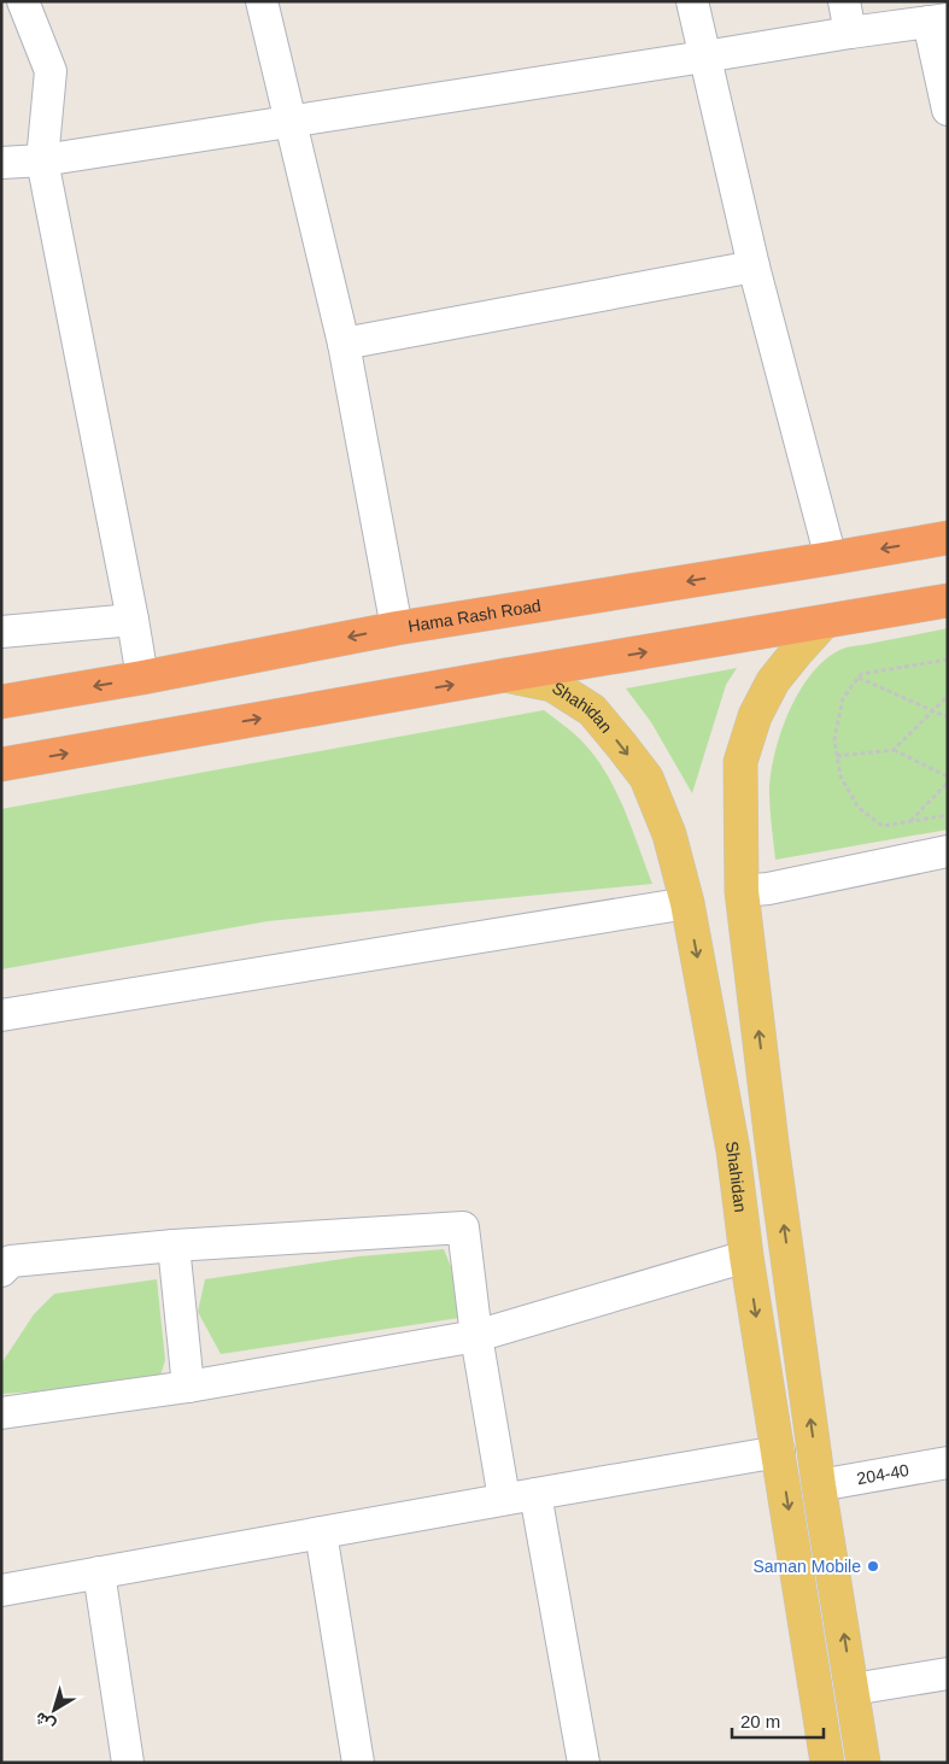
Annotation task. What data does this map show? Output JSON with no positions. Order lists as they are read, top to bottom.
{
  "streets": {
    "highway": ["Hama Rash Road"],
    "main road": ["Shahidan"],
    "street": ["204-40"]
  },
  "places": ["Saman Mobile"],
  "scale_bar": "20 m",
  "north": "bottom left"
}
